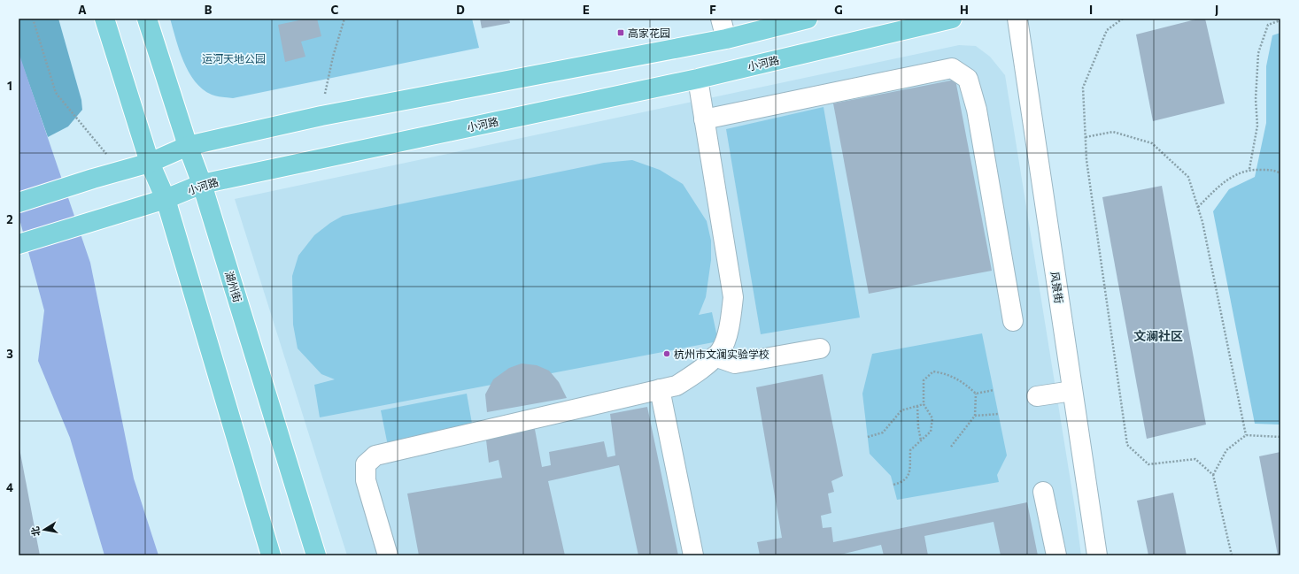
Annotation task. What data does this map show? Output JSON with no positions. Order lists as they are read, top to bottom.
{
  "streets": {
    "main road": ["小河路", "湖州街"],
    "street": ["风景街"]
  },
  "crossings": [
    ["小河路", "湖州街"]
  ],
  "districts": ["文澜社区"],
  "parks": ["运河天地公园"],
  "places": {
    "transit": ["高家花园"],
    "other": ["杭州市文澜实验学校"]
  },
  "north": "left",
  "grid": {
    "columns": [
      "A",
      "B",
      "C",
      "D",
      "E",
      "F",
      "G",
      "H",
      "I",
      "J"
    ],
    "rows": [
      "1",
      "2",
      "3",
      "4"
    ]
  }
}
